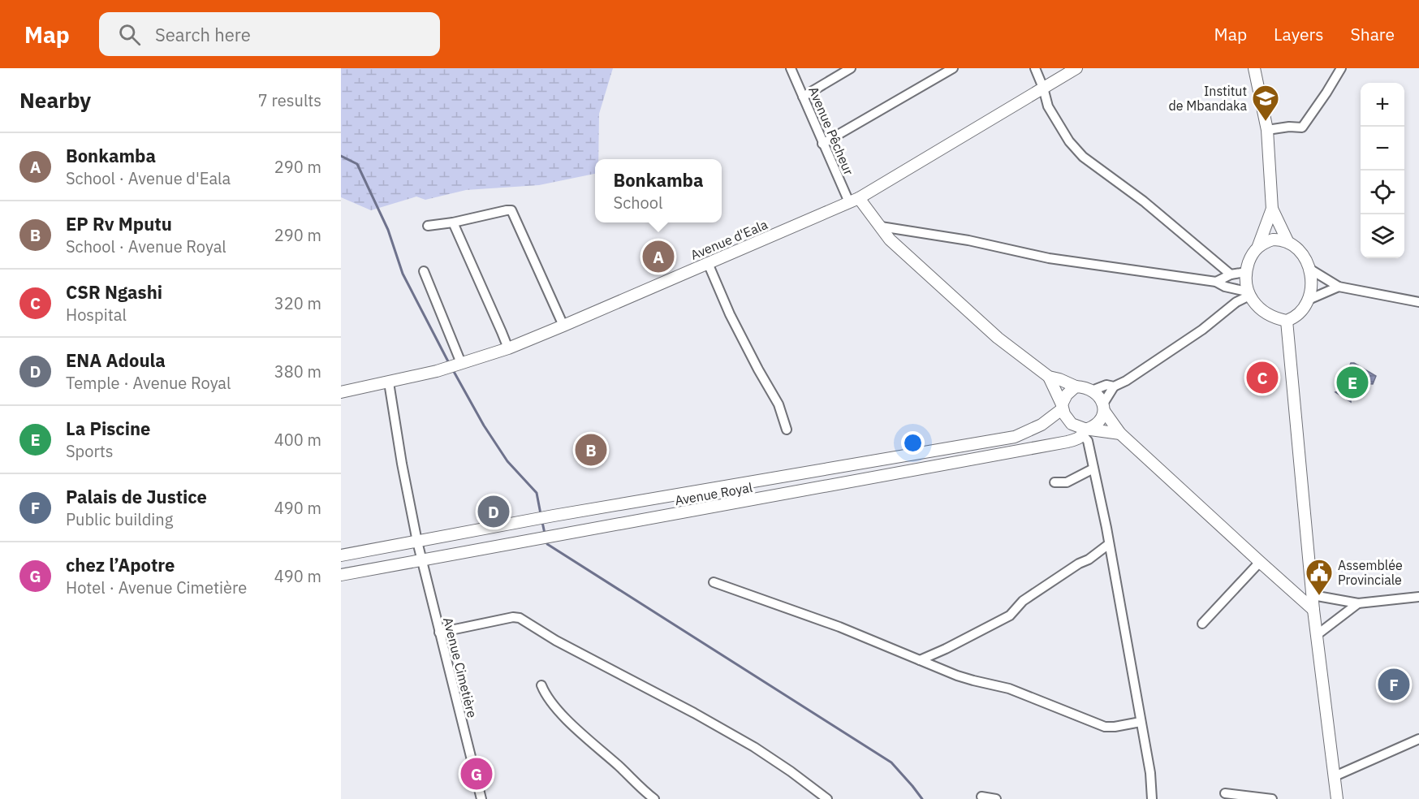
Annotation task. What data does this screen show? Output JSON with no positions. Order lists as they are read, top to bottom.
{
  "streets": {
    "street": [
      "Avenue Pêcheur",
      "Avenue d'Eala",
      "Avenue Royal",
      "Avenue Cimetière"
    ]
  },
  "crossings": [
    ["Avenue Pêcheur", "Avenue d'Eala"],
    ["Avenue d'Eala", "Avenue Cimetière"],
    ["Avenue Royal", "Avenue Cimetière"]
  ],
  "places": {
    "school or university": ["Institut de Mbandaka"],
    "public building": ["Assemblée Provinciale"]
  },
  "page": {
    "header": "Map",
    "search": "Search here",
    "nav": ["Map", "Layers", "Share"],
    "heading": ["Nearby", "7 results"],
    "map_buttons": ["+", "−"],
    "list": [
      {
        "mark": "A",
        "name": "Bonkamba",
        "note": "School · Avenue d'Eala",
        "value": "290 m"
      },
      {
        "mark": "B",
        "name": "EP Rv Mputu",
        "note": "School · Avenue Royal",
        "value": "290 m"
      },
      {
        "mark": "C",
        "name": "CSR Ngashi",
        "note": "Hospital",
        "value": "320 m"
      },
      {
        "mark": "D",
        "name": "ENA Adoula",
        "note": "Temple · Avenue Royal",
        "value": "380 m"
      },
      {
        "mark": "E",
        "name": "La Piscine",
        "note": "Sports",
        "value": "400 m"
      },
      {
        "mark": "F",
        "name": "Palais de Justice",
        "note": "Public building",
        "value": "490 m"
      },
      {
        "mark": "G",
        "name": "chez l’Apotre",
        "note": "Hotel · Avenue Cimetière",
        "value": "490 m"
      }
    ],
    "popup": ["Bonkamba", "School"],
    "pins": [
      "A",
      "C",
      "E",
      "B",
      "D",
      "F",
      "G"
    ]
  }
}
